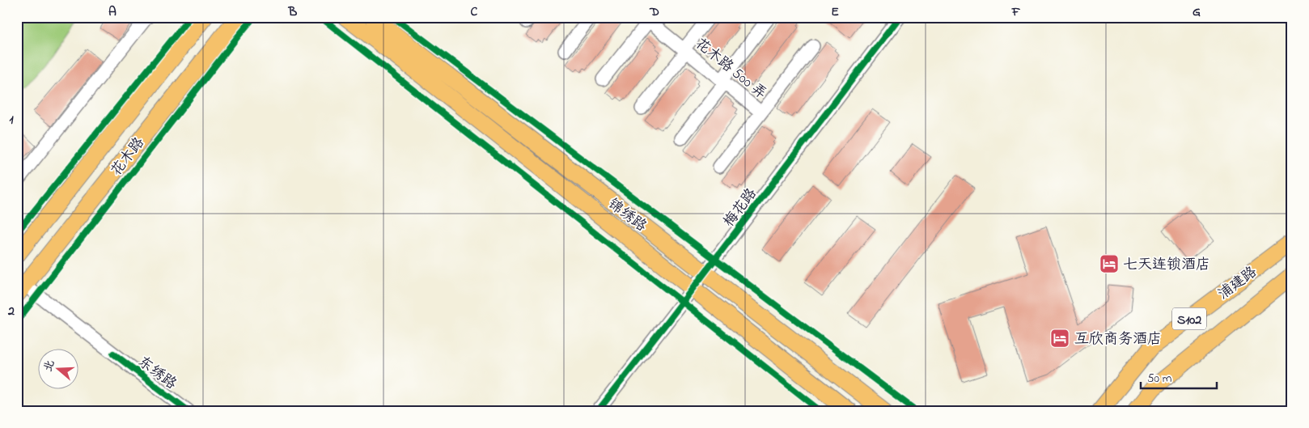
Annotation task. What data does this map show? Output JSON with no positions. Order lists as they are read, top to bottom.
{
  "streets": {
    "main road": [
      "花木路",
      "锦绣路",
      "浦建路",
      "S102"
    ],
    "street": ["花木路 500 弄", "梅花路", "东绣路"]
  },
  "crossings": [
    ["花木路", "东绣路"],
    ["梅花路", "锦绣路"]
  ],
  "places": {
    "hotel": ["七天连锁酒店", "互欣商务酒店"]
  },
  "scale_bar": "50 m",
  "north": "left",
  "grid": {
    "columns": [
      "A",
      "B",
      "C",
      "D",
      "E",
      "F",
      "G"
    ],
    "rows": ["1", "2"]
  }
}
